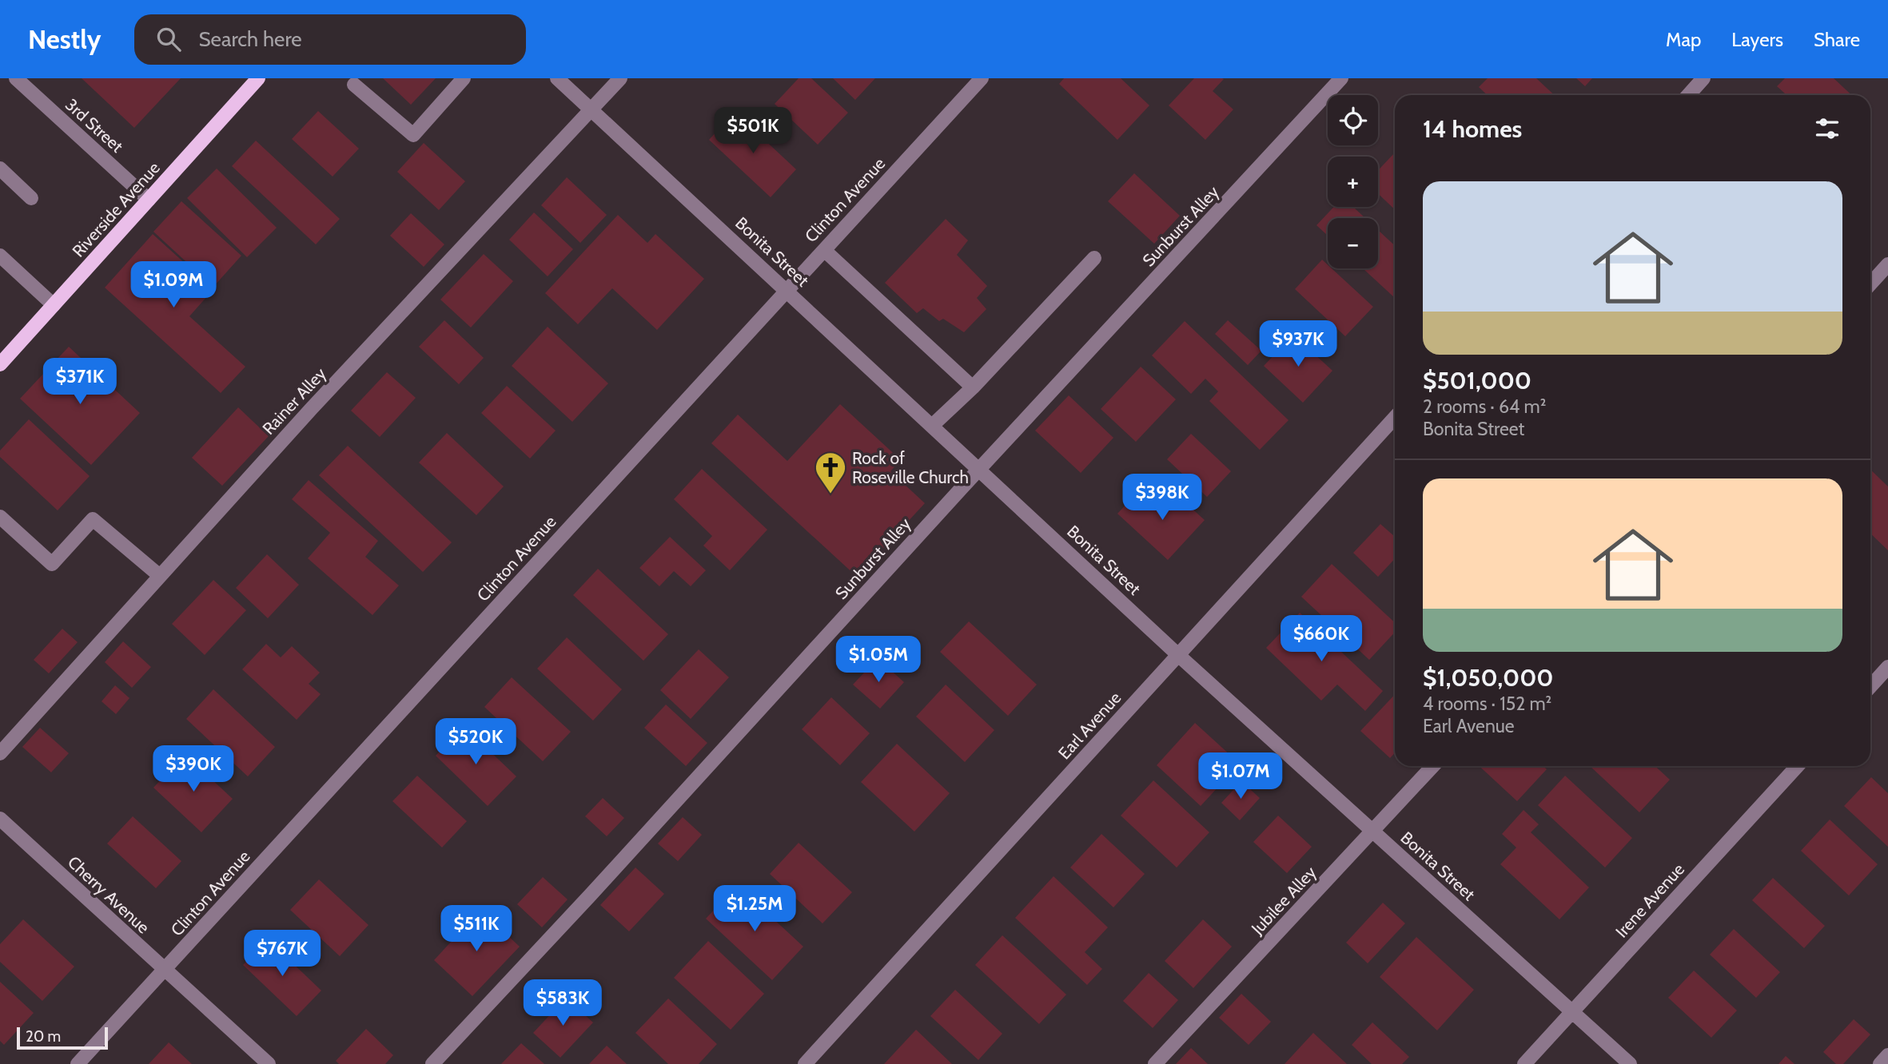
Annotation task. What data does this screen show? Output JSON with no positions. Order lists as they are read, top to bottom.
{
  "streets": {
    "main road": ["Riverside Avenue"],
    "street": [
      "3rd Street",
      "Clinton Avenue",
      "Sunburst Alley",
      "Bonita Street",
      "Rainer Alley",
      "Earl Avenue",
      "Cherry Avenue",
      "Jubilee Alley",
      "Irene Avenue"
    ]
  },
  "crossings": [
    ["3rd Street", "Riverside Avenue"],
    ["Clinton Avenue", "Bonita Street"],
    ["Clinton Avenue", "Cherry Avenue"],
    ["Sunburst Alley", "Bonita Street"],
    ["Bonita Street", "Rainer Alley"],
    ["Bonita Street", "Earl Avenue"],
    ["Bonita Street", "Jubilee Alley"],
    ["Bonita Street", "Irene Avenue"]
  ],
  "places": {
    "church": ["Rock of Roseville Church"]
  },
  "scale_bar": "20 m",
  "page": {
    "header": "Nestly",
    "search": "Search here",
    "nav": ["Map", "Layers", "Share"],
    "map_buttons": ["+", "−"],
    "heading": "14 homes",
    "price": [
      "$501K",
      "$1.09M",
      "$937K",
      "$371K",
      "$398K",
      "$660K",
      "$1.05M",
      "$520K",
      "$390K",
      "$1.07M",
      "$1.25M",
      "$511K",
      "$767K",
      "$583K"
    ],
    "list": [
      {
        "name": "$501,000",
        "note": "2 rooms · 64 m² · Bonita Street"
      },
      {
        "name": "$1,050,000",
        "note": "4 rooms · 152 m² · Earl Avenue"
      }
    ],
    "scale": "20 m"
  }
}
